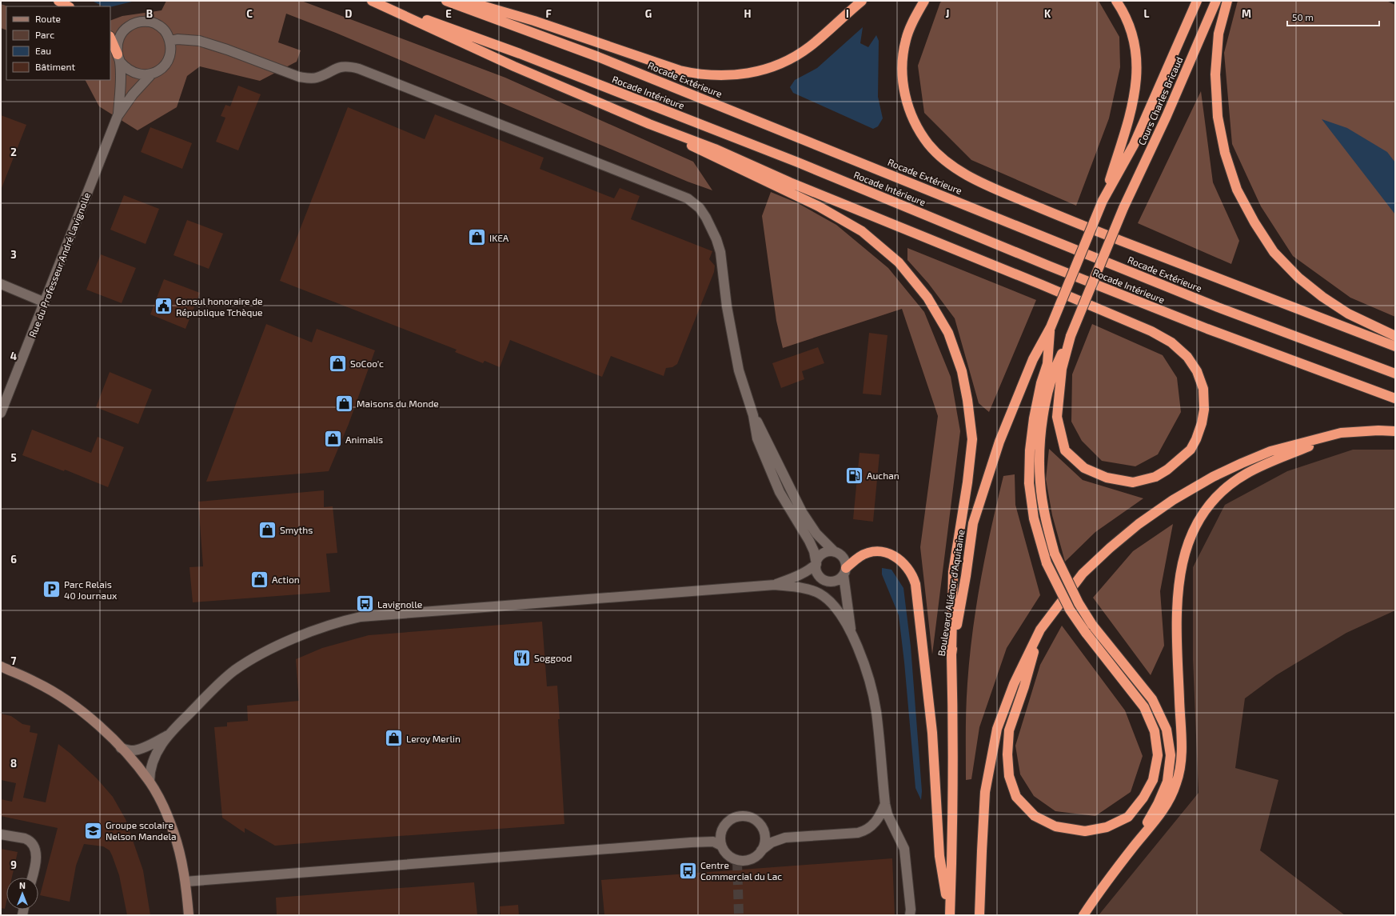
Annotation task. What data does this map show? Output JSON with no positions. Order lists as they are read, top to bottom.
{
  "streets": {
    "highway": [
      "Rocade Extérieure",
      "Rocade Intérieure",
      "Cours Charles Bricaud",
      "Boulevard Aliénor d'Aquitaine"
    ],
    "street": ["Rue du Professeur André Lavignolle"]
  },
  "places": {
    "shop": [
      "IKEA",
      "SoCoo'c",
      "Maisons du Monde",
      "Animalis",
      "Smyths",
      "Action",
      "Leroy Merlin"
    ],
    "public building": ["Consul honoraire de République Tchèque"],
    "fuel station": ["Auchan"],
    "parking": ["Parc Relais 40 Journaux"],
    "bus stop": ["Lavignolle", "Centre Commercial du Lac"],
    "restaurant": ["Soggood"],
    "school or university": ["Groupe scolaire Nelson Mandela"]
  },
  "legend": [
    "Route",
    "Parc",
    "Eau",
    "Bâtiment"
  ],
  "scale_bar": "50 m",
  "north": "top",
  "grid": {
    "columns": [
      "B",
      "C",
      "D",
      "E",
      "F",
      "G",
      "H",
      "I",
      "J",
      "K",
      "L",
      "M"
    ],
    "rows": [
      "2",
      "3",
      "4",
      "5",
      "6",
      "7",
      "8",
      "9"
    ]
  }
}
